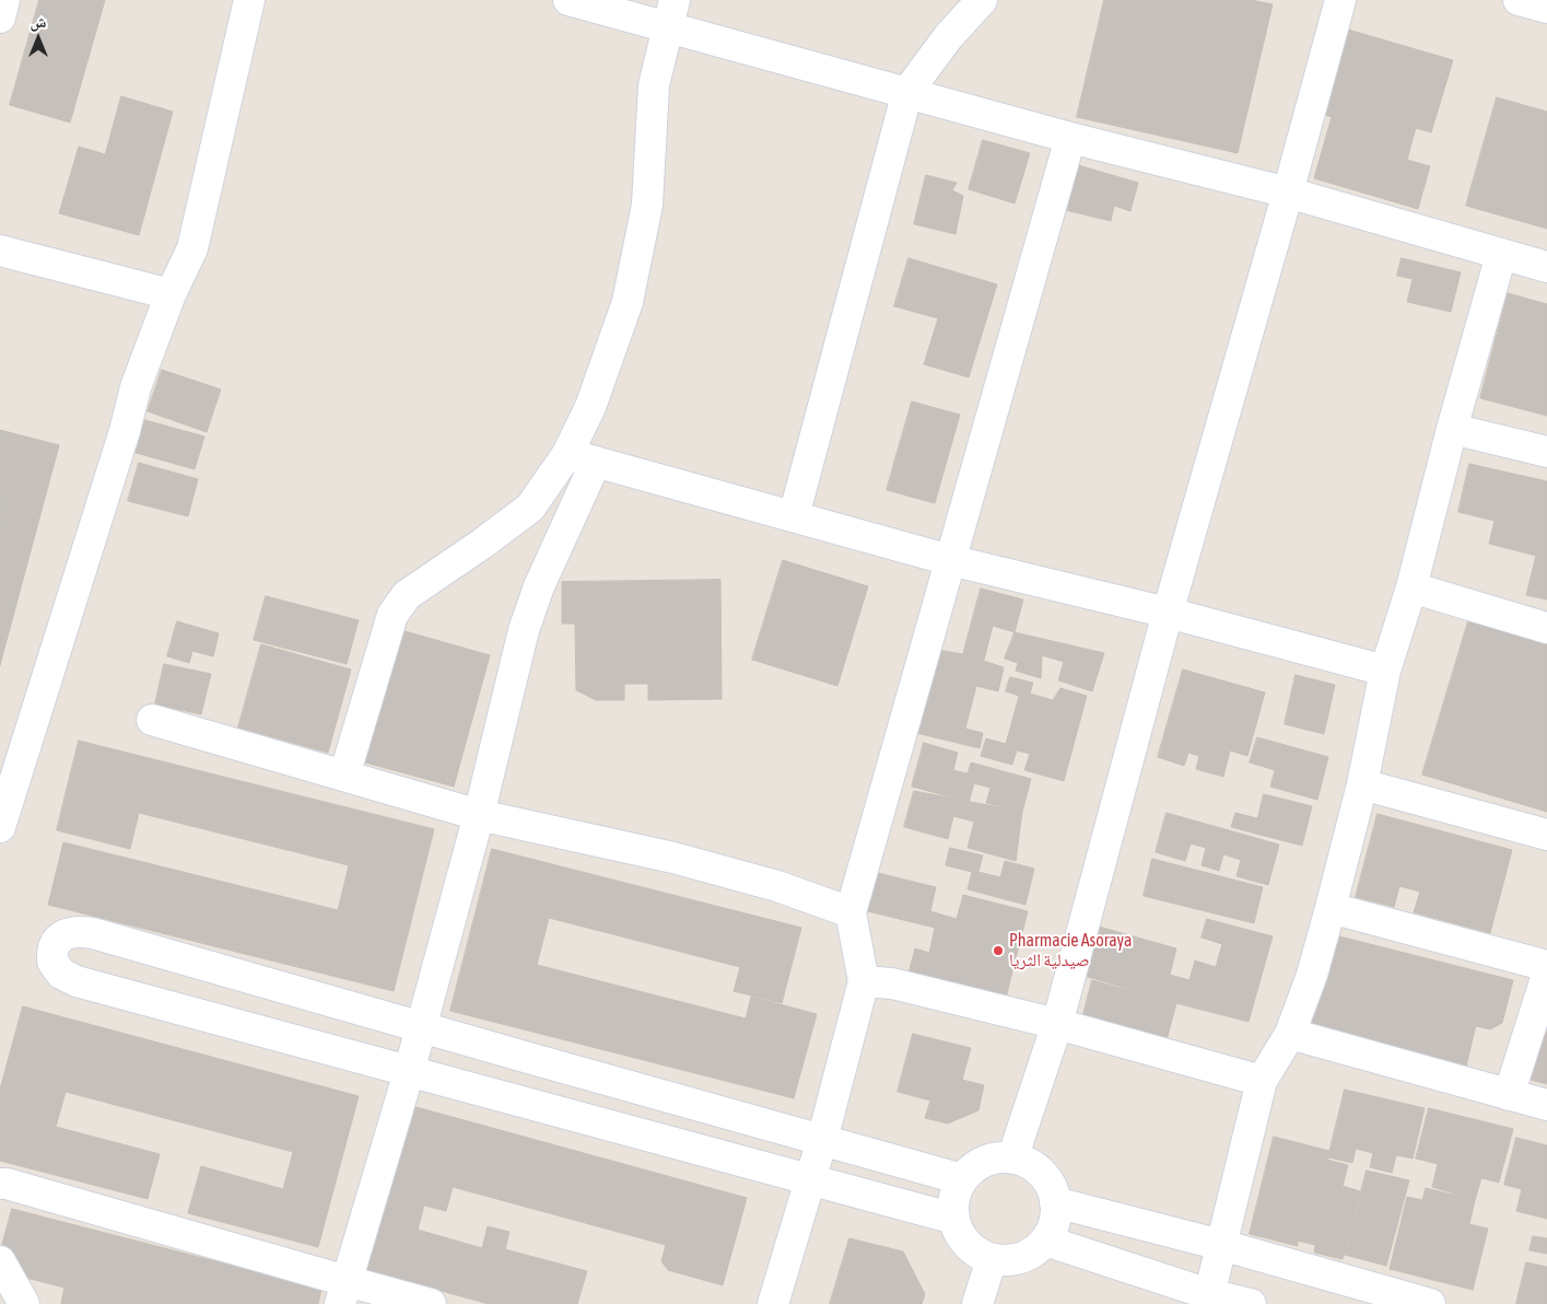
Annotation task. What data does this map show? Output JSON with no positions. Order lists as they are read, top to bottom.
{
  "places": ["Pharmacie Asoraya صيدلية الثريا"],
  "north": "top"
}
